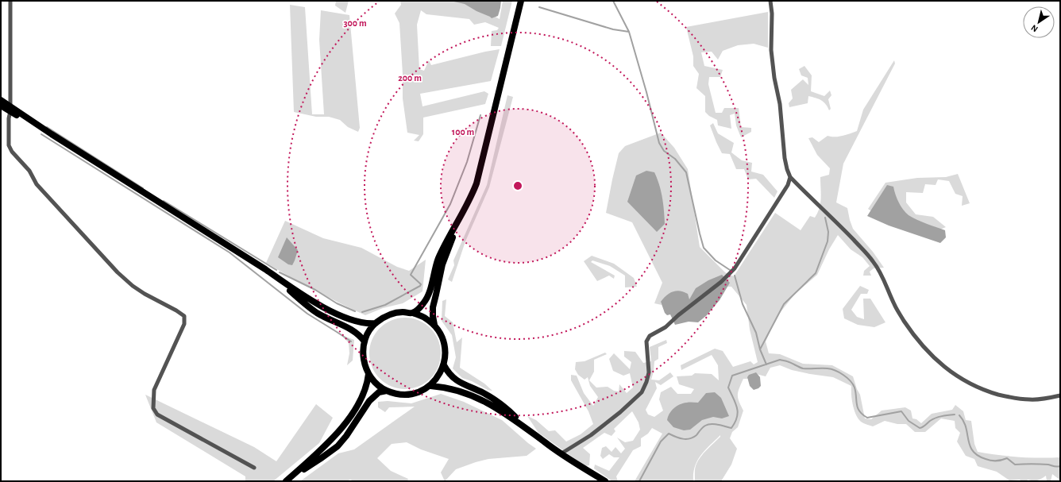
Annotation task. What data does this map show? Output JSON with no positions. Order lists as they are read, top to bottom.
{
  "north": "bottom left",
  "rings": ["300 m", "200 m", "100 m"]
}
